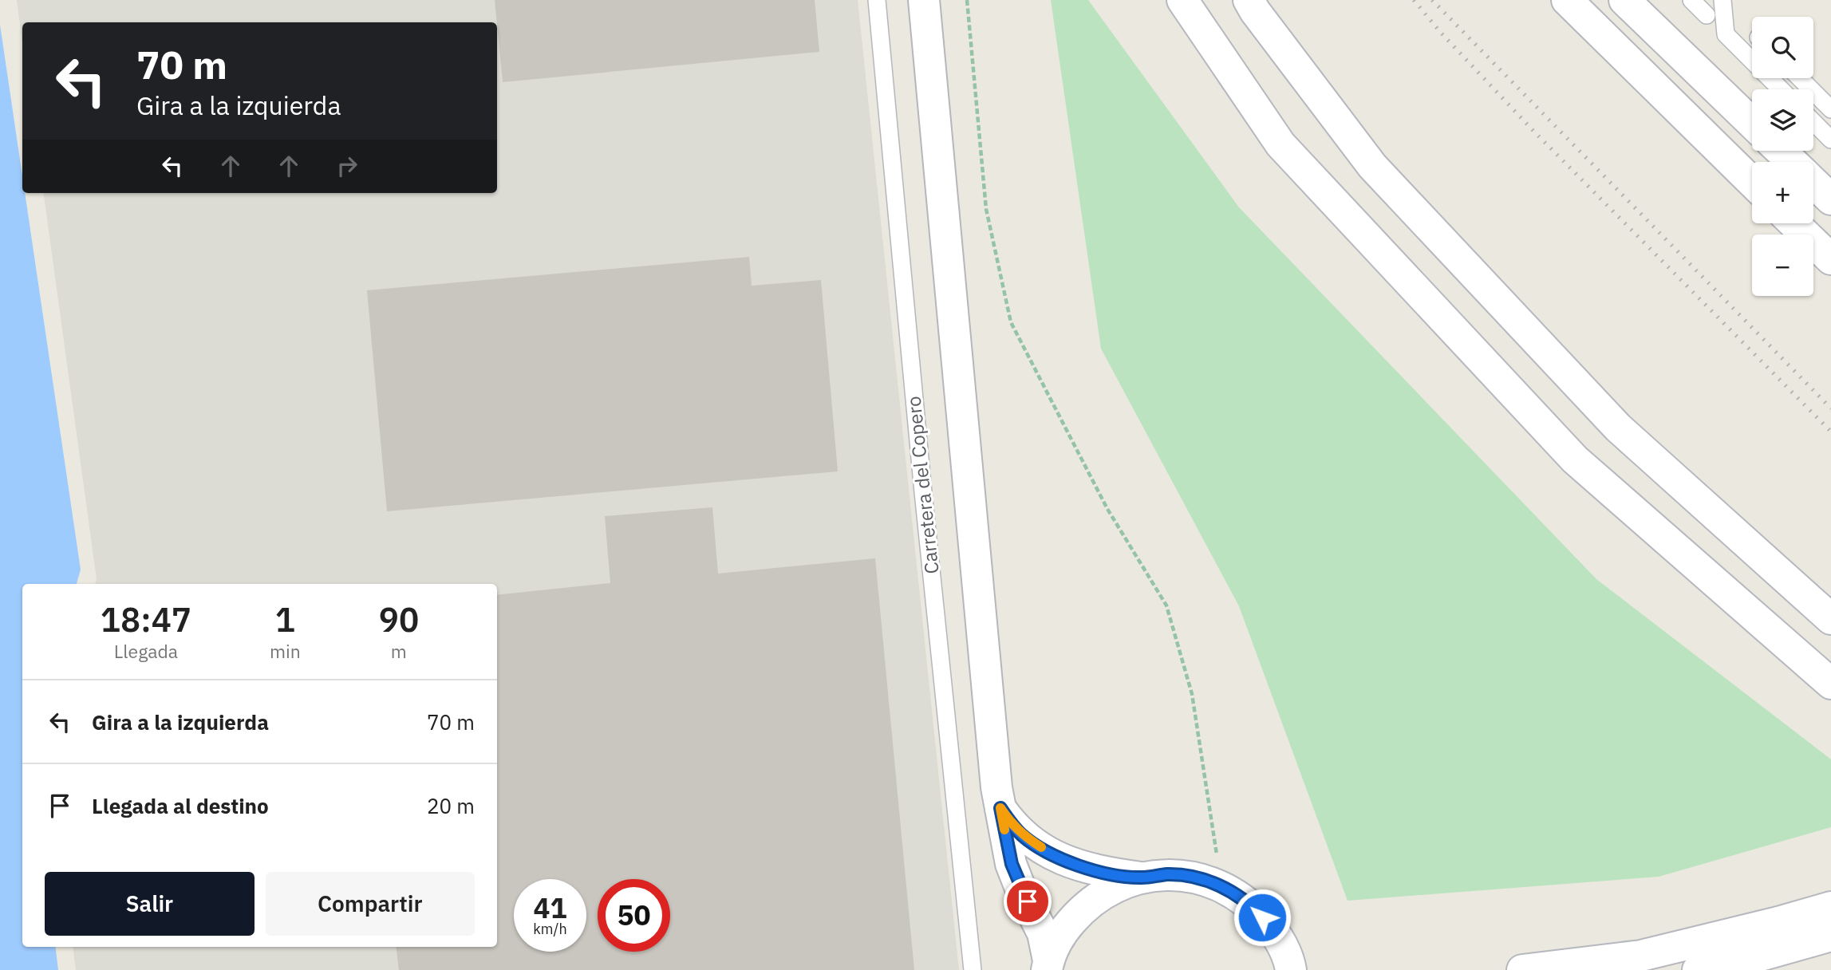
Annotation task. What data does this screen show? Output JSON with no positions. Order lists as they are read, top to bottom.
{
  "streets": {
    "lane": ["Carretera del Copero"]
  },
  "page": {
    "map_buttons": ["+", "−"],
    "turn": ["70 m", "Gira a la izquierda"],
    "eta": [
      "18:47",
      "Llegada",
      "1",
      "min",
      "90",
      "m"
    ],
    "list": [
      {
        "name": "Gira a la izquierda",
        "value": "70 m"
      },
      {
        "name": "Llegada al destino",
        "value": "20 m"
      }
    ],
    "buttons": ["Salir", "Compartir"],
    "speed": "41 km/h",
    "limit": "50"
  }
}
